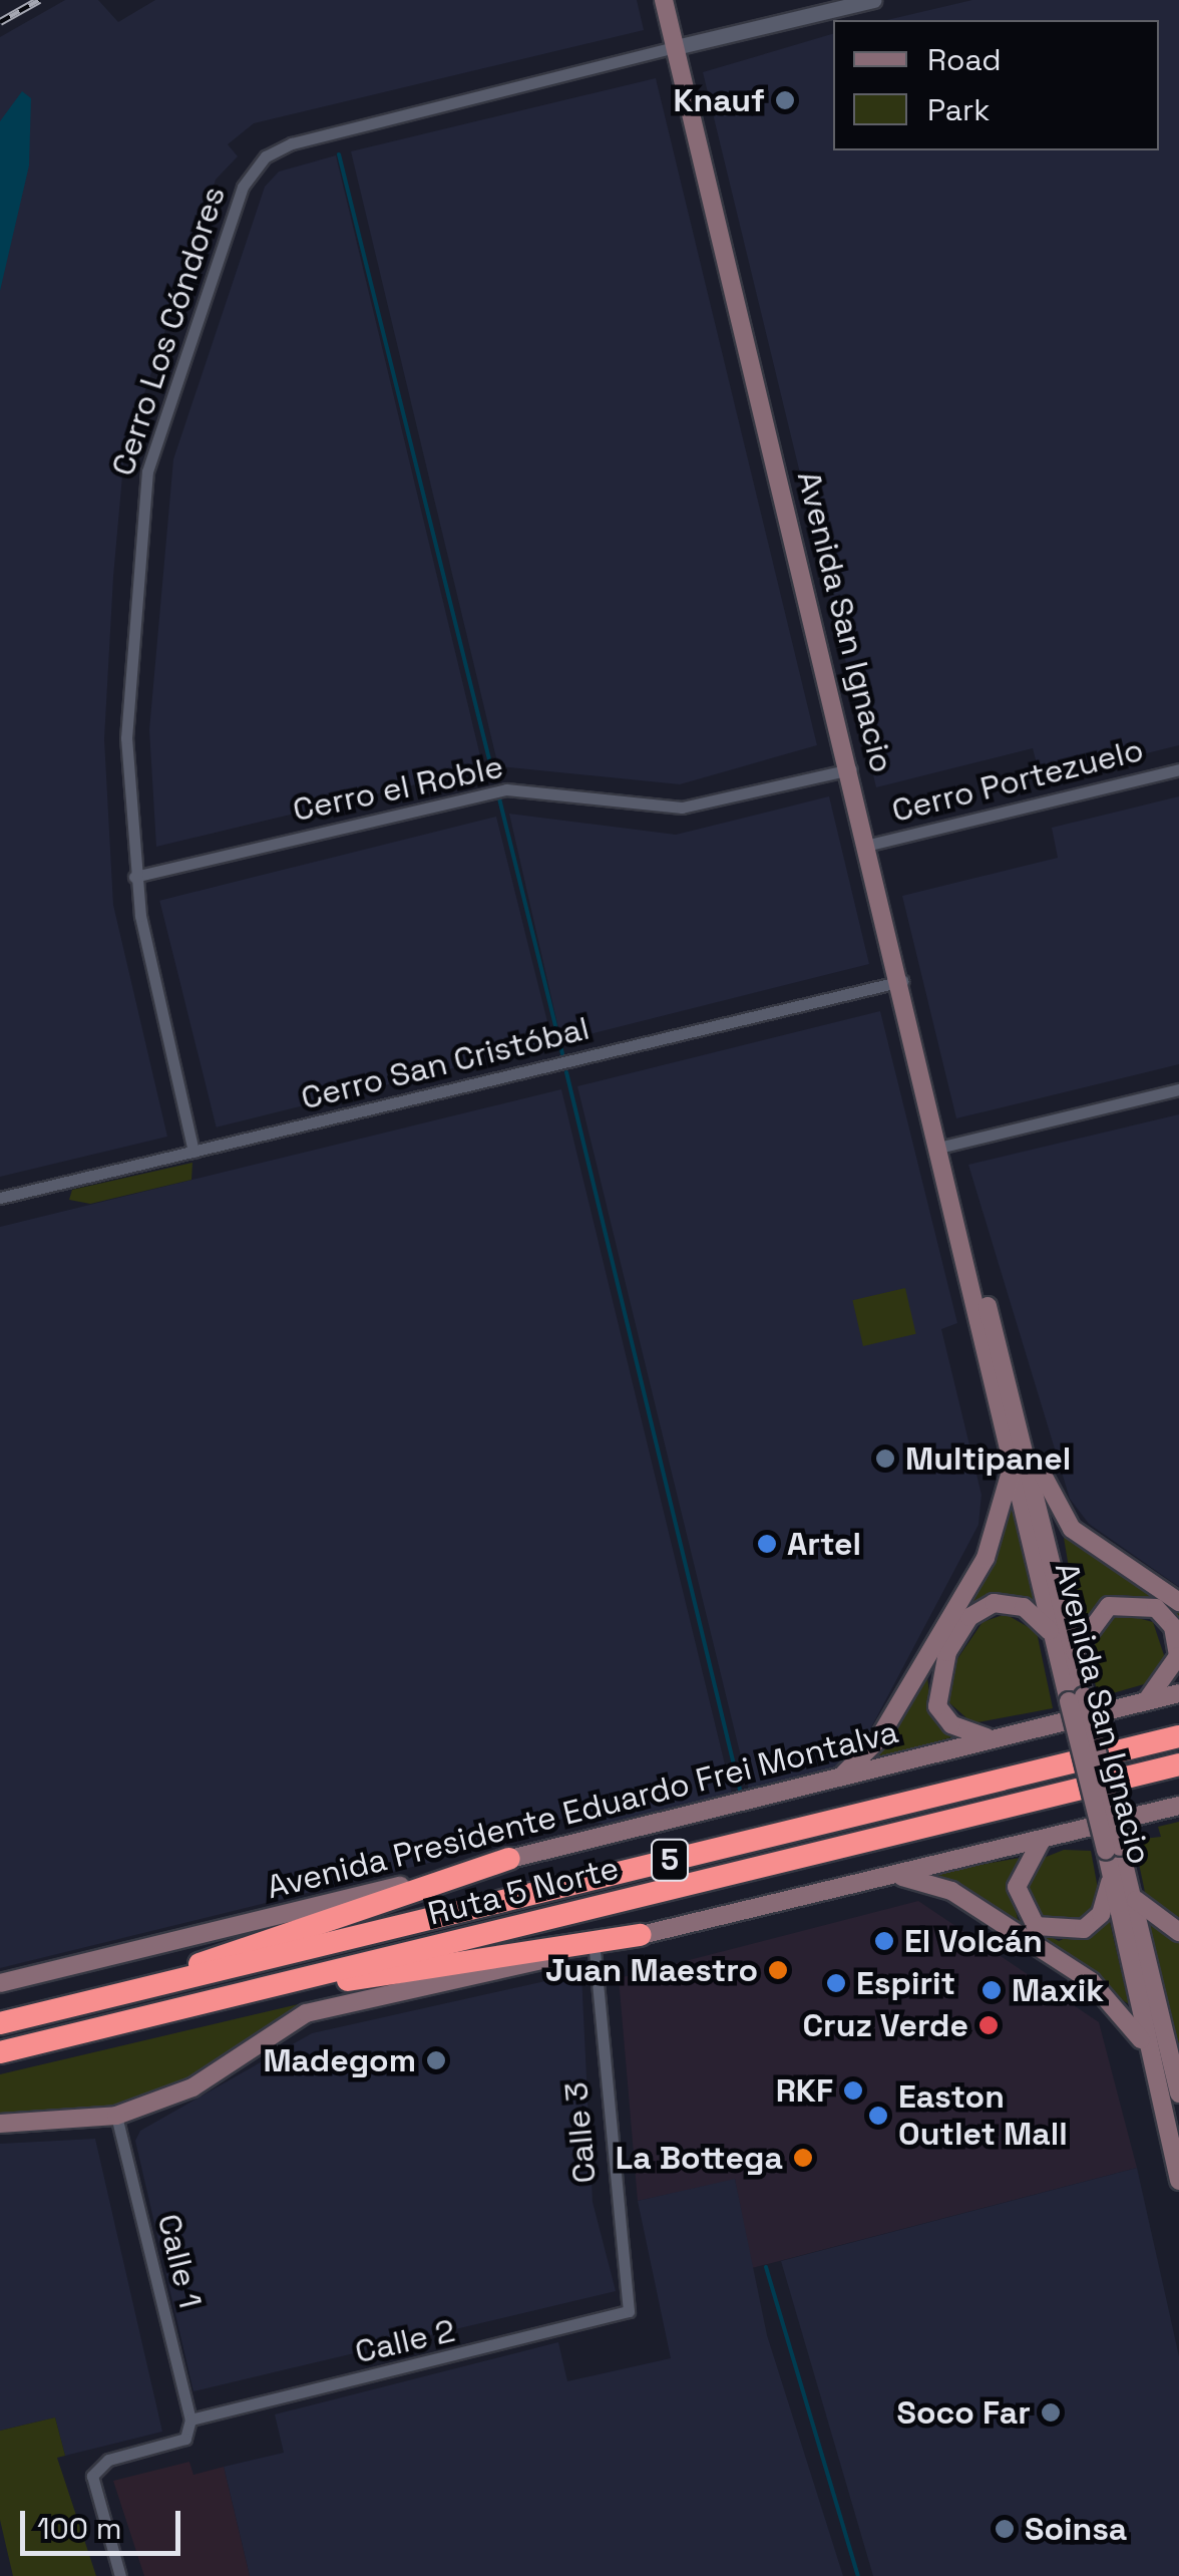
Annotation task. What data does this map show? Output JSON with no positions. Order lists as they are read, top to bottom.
{
  "streets": {
    "highway": ["5", "Ruta 5 Norte"],
    "main road": ["Avenida San Ignacio", "Avenida Presidente Eduardo Frei Montalva"],
    "street": [
      "Cerro Los Cóndores",
      "Cerro Portezuelo",
      "Cerro el Roble",
      "Cerro San Cristóbal",
      "Calle 3",
      "Calle 1",
      "Calle 2"
    ]
  },
  "crossings": [
    ["Cerro Los Cóndores", "Avenida San Ignacio"],
    ["Cerro Los Cóndores", "Cerro el Roble"],
    ["Cerro Los Cóndores", "Cerro San Cristóbal"],
    ["Avenida San Ignacio", "Cerro Portezuelo"],
    ["Avenida San Ignacio", "Cerro el Roble"],
    ["Avenida San Ignacio", "Cerro San Cristóbal"],
    ["Avenida San Ignacio", "Avenida Presidente Eduardo Frei Montalva"],
    ["Calle 3", "Calle 2"],
    ["Calle 1", "Calle 2"]
  ],
  "places": [
    "Knauf",
    "Multipanel",
    "Artel",
    "El Volcán",
    "Juan Maestro",
    "Espirit",
    "Maxik",
    "Cruz Verde",
    "Madegom",
    "RKF",
    "Easton Outlet Mall",
    "La Bottega",
    "Soco Far",
    "Soinsa"
  ],
  "legend": ["Road", "Park"],
  "scale_bar": "100 m"
}
